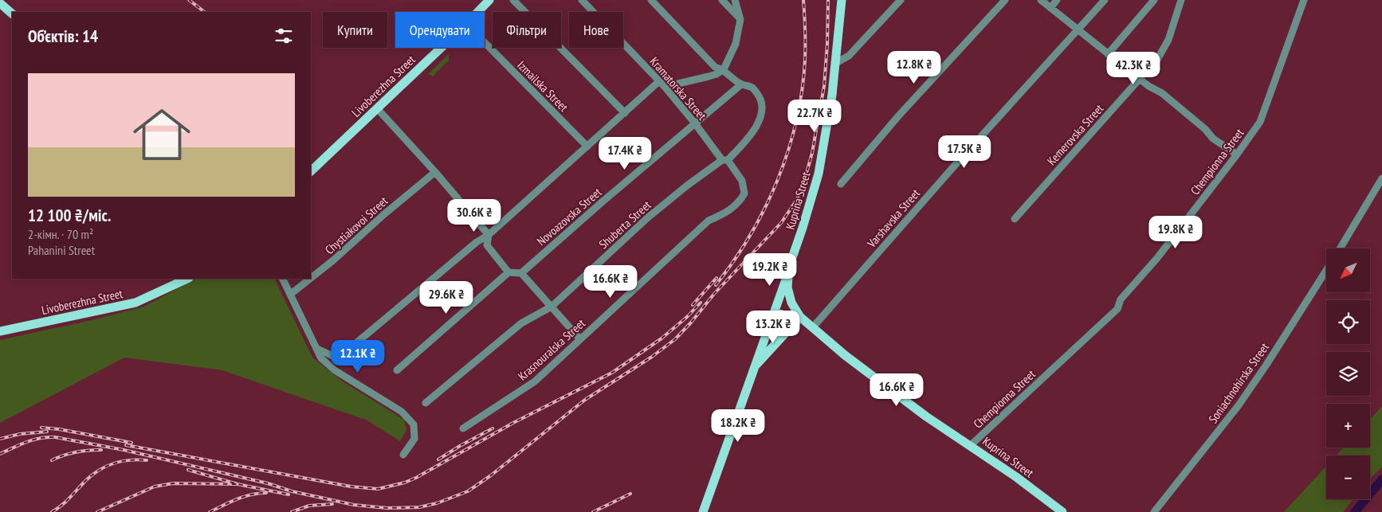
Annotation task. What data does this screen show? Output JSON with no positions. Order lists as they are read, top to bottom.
{
  "streets": {
    "main road": ["Livoberezhna Street", "Kuprina Street"],
    "street": [
      "Izmailska Street",
      "Kramatorska Street",
      "Kemerovska Street",
      "Chempionna Street",
      "Novoazovska Street",
      "Varshavska Street",
      "Shuberta Street",
      "Chystiakovoi Street",
      "Krasnouralska Street",
      "Soniachnohirska Street"
    ]
  },
  "crossings": [
    ["Kramatorska Street", "Novoazovska Street"],
    ["Kramatorska Street", "Shuberta Street"],
    ["Kramatorska Street", "Krasnouralska Street"],
    ["Chempionna Street", "Kuprina Street"],
    ["Kuprina Street", "Varshavska Street"],
    ["Novoazovska Street", "Shuberta Street"],
    ["Shuberta Street", "Krasnouralska Street"]
  ],
  "north": "bottom left",
  "page": {
    "chip": [
      "Купити",
      "Орендувати",
      "Фільтри",
      "Нове"
    ],
    "heading": "Об’єктів: 14",
    "price": [
      "12.8K ₴",
      "42.3K ₴",
      "22.7K ₴",
      "17.5K ₴",
      "17.4K ₴",
      "30.6K ₴",
      "19.8K ₴",
      "19.2K ₴",
      "16.6K ₴",
      "29.6K ₴",
      "13.2K ₴",
      "12.1K ₴",
      "16.6K ₴",
      "18.2K ₴"
    ],
    "list": [
      {
        "name": "12 100 ₴/міс.",
        "note": "2-кімн. · 70 m² · Pahanini Street"
      }
    ],
    "map_buttons": ["+", "−"]
  }
}
